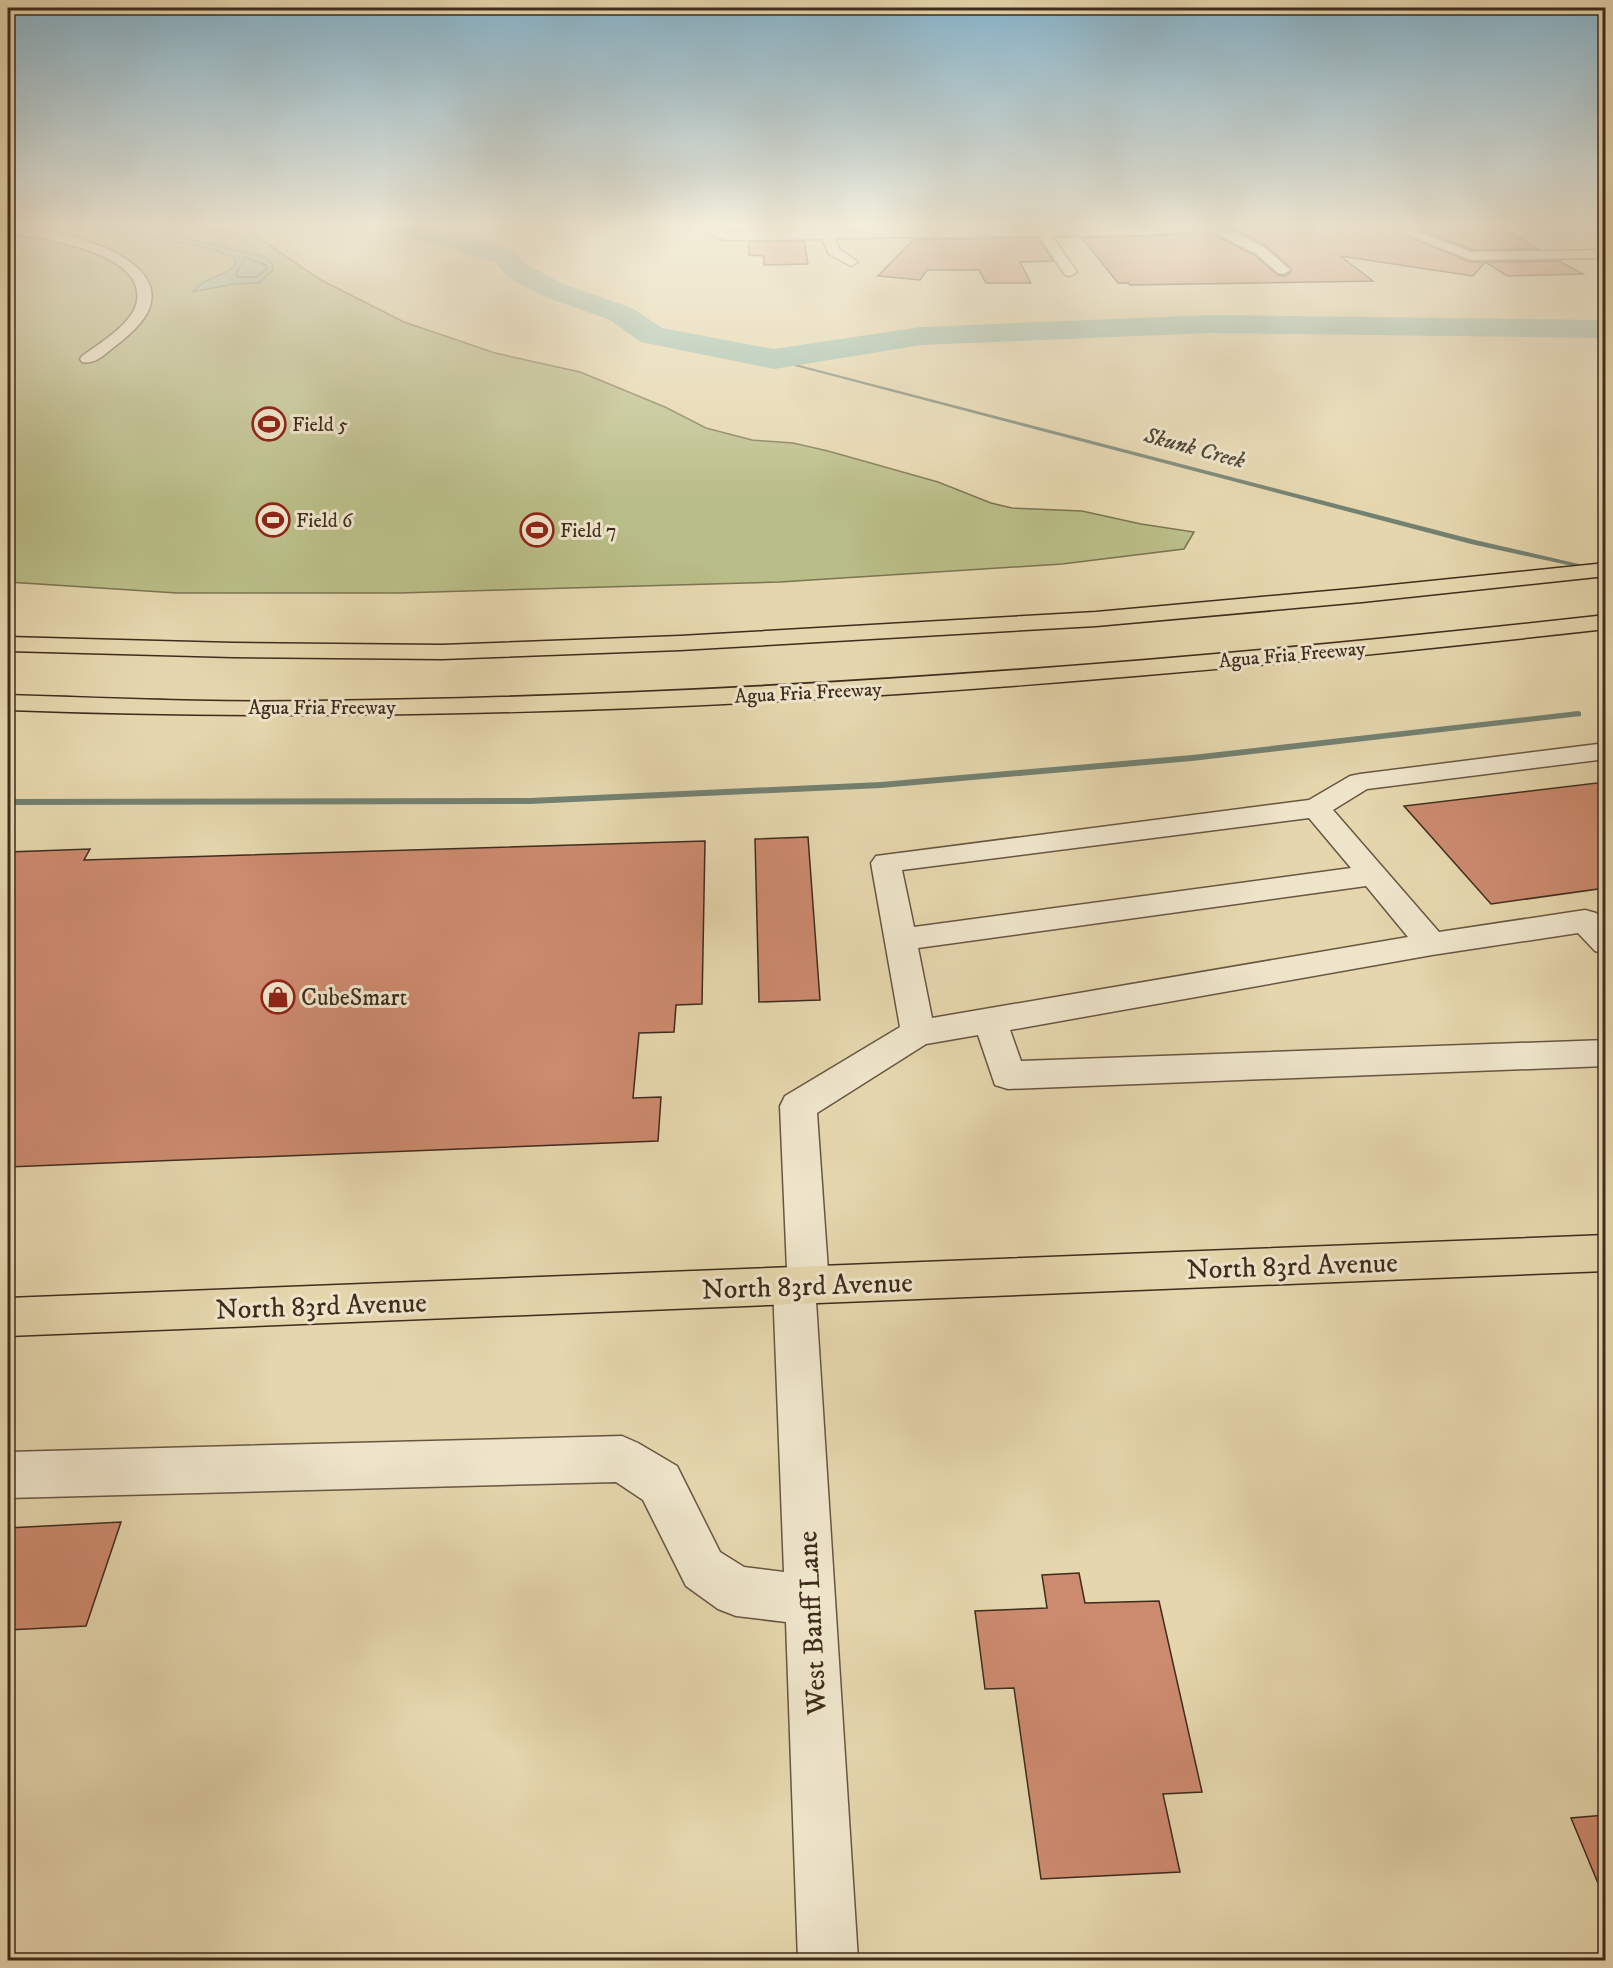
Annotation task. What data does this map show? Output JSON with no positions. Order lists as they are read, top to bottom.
{
  "streets": {
    "main road": ["Agua Fria Freeway", "North 83rd Avenue"],
    "street": ["West Banff Lane"]
  },
  "crossings": [
    ["North 83rd Avenue", "West Banff Lane"]
  ],
  "water": ["Skunk Creek"],
  "places": {
    "sports": ["Field 5", "Field 6", "Field 7"],
    "shop": ["CubeSmart"]
  }
}
